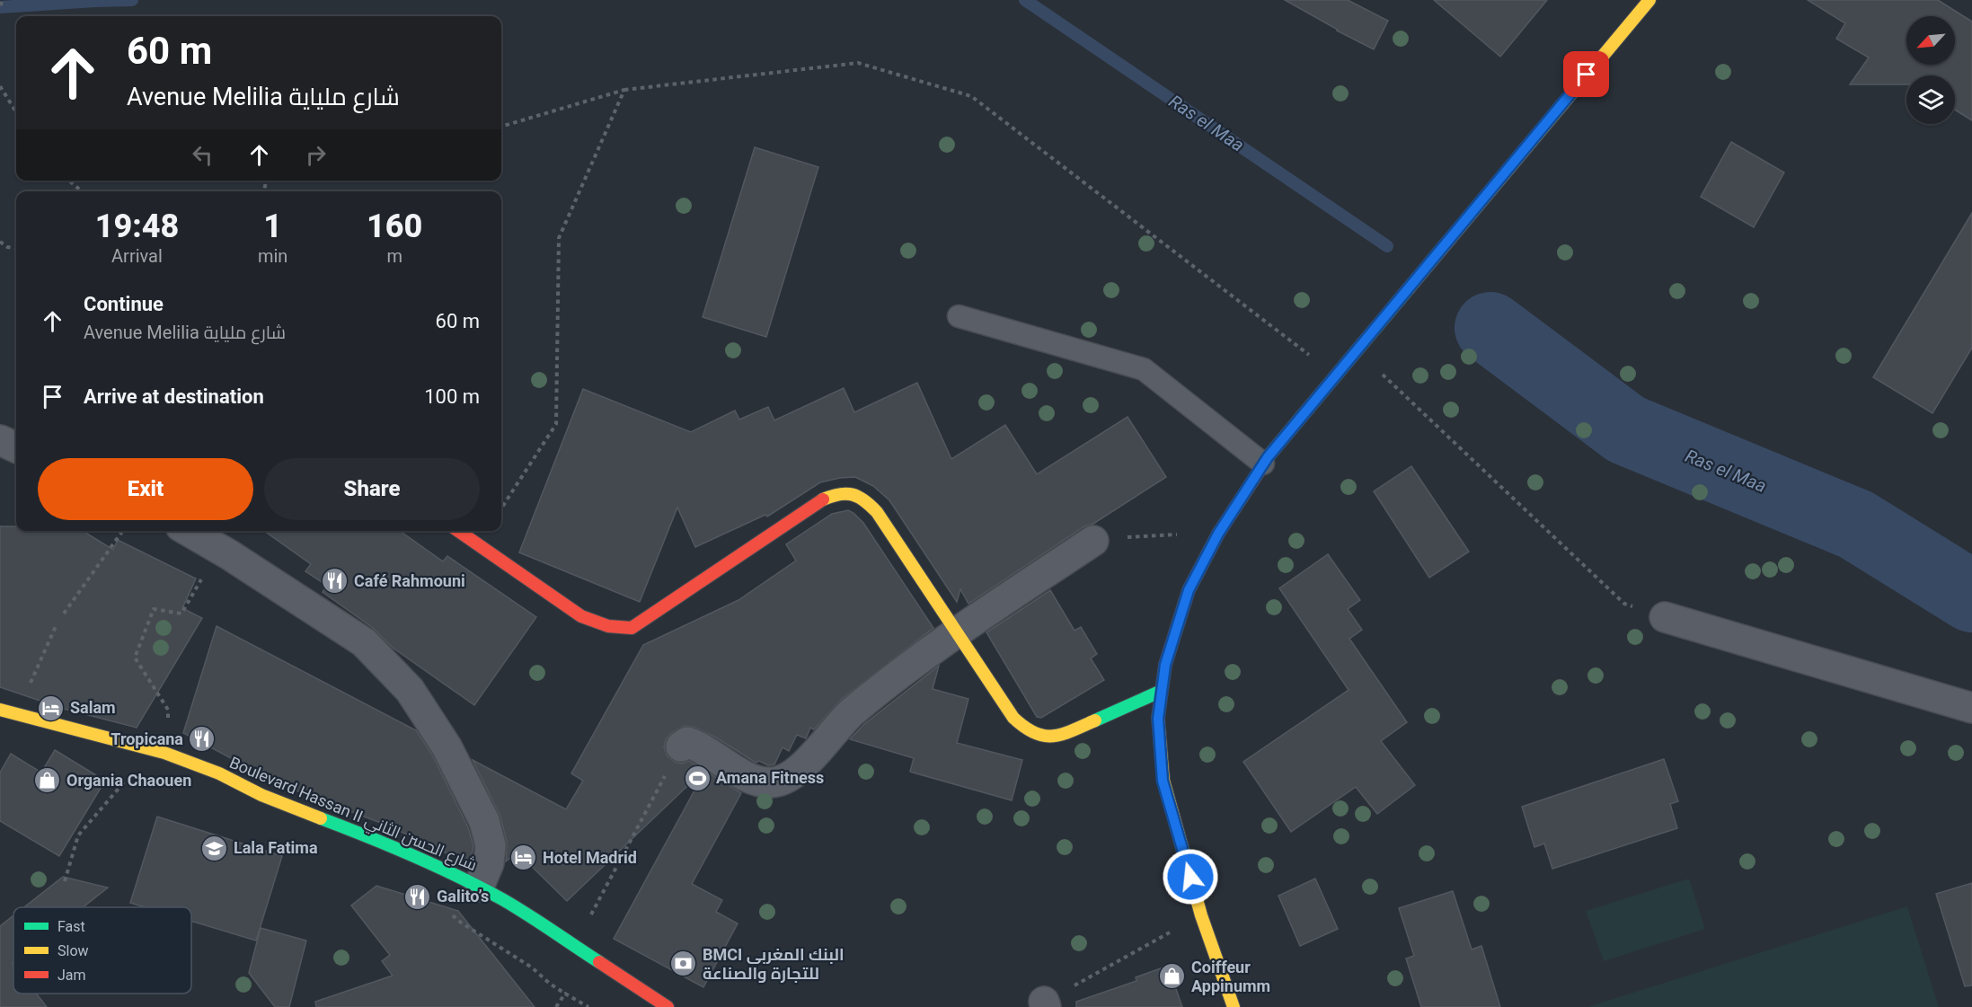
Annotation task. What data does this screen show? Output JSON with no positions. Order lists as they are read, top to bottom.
{
  "streets": {
    "street": ["Boulevard Hassan II شارع الحسن الثاني"]
  },
  "water": ["Ras el Maa"],
  "places": {
    "restaurant": ["Café Rahmouni", "Tropicana", "Galito’s"],
    "hotel": ["Salam", "Hotel Madrid"],
    "sports": ["Amana Fitness"],
    "shop": ["Organia Chaouen", "Coiffeur Appinumm"],
    "school or university": ["Lala Fatima"],
    "bank": ["BMCI البنك المغربي للتجارة والصناعة"]
  },
  "legend": ["Fast", "Slow", "Jam"],
  "north": "bottom left",
  "page": {
    "turn": ["60 m", "Avenue Melilia شارع ملياية"],
    "eta": [
      "19:48",
      "Arrival",
      "1",
      "min",
      "160",
      "m"
    ],
    "list": [
      {
        "name": "Continue",
        "note": "Avenue Melilia شارع ملياية",
        "value": "60 m"
      },
      {
        "name": "Arrive at destination",
        "value": "100 m"
      }
    ],
    "buttons": ["Exit", "Share"]
  }
}
